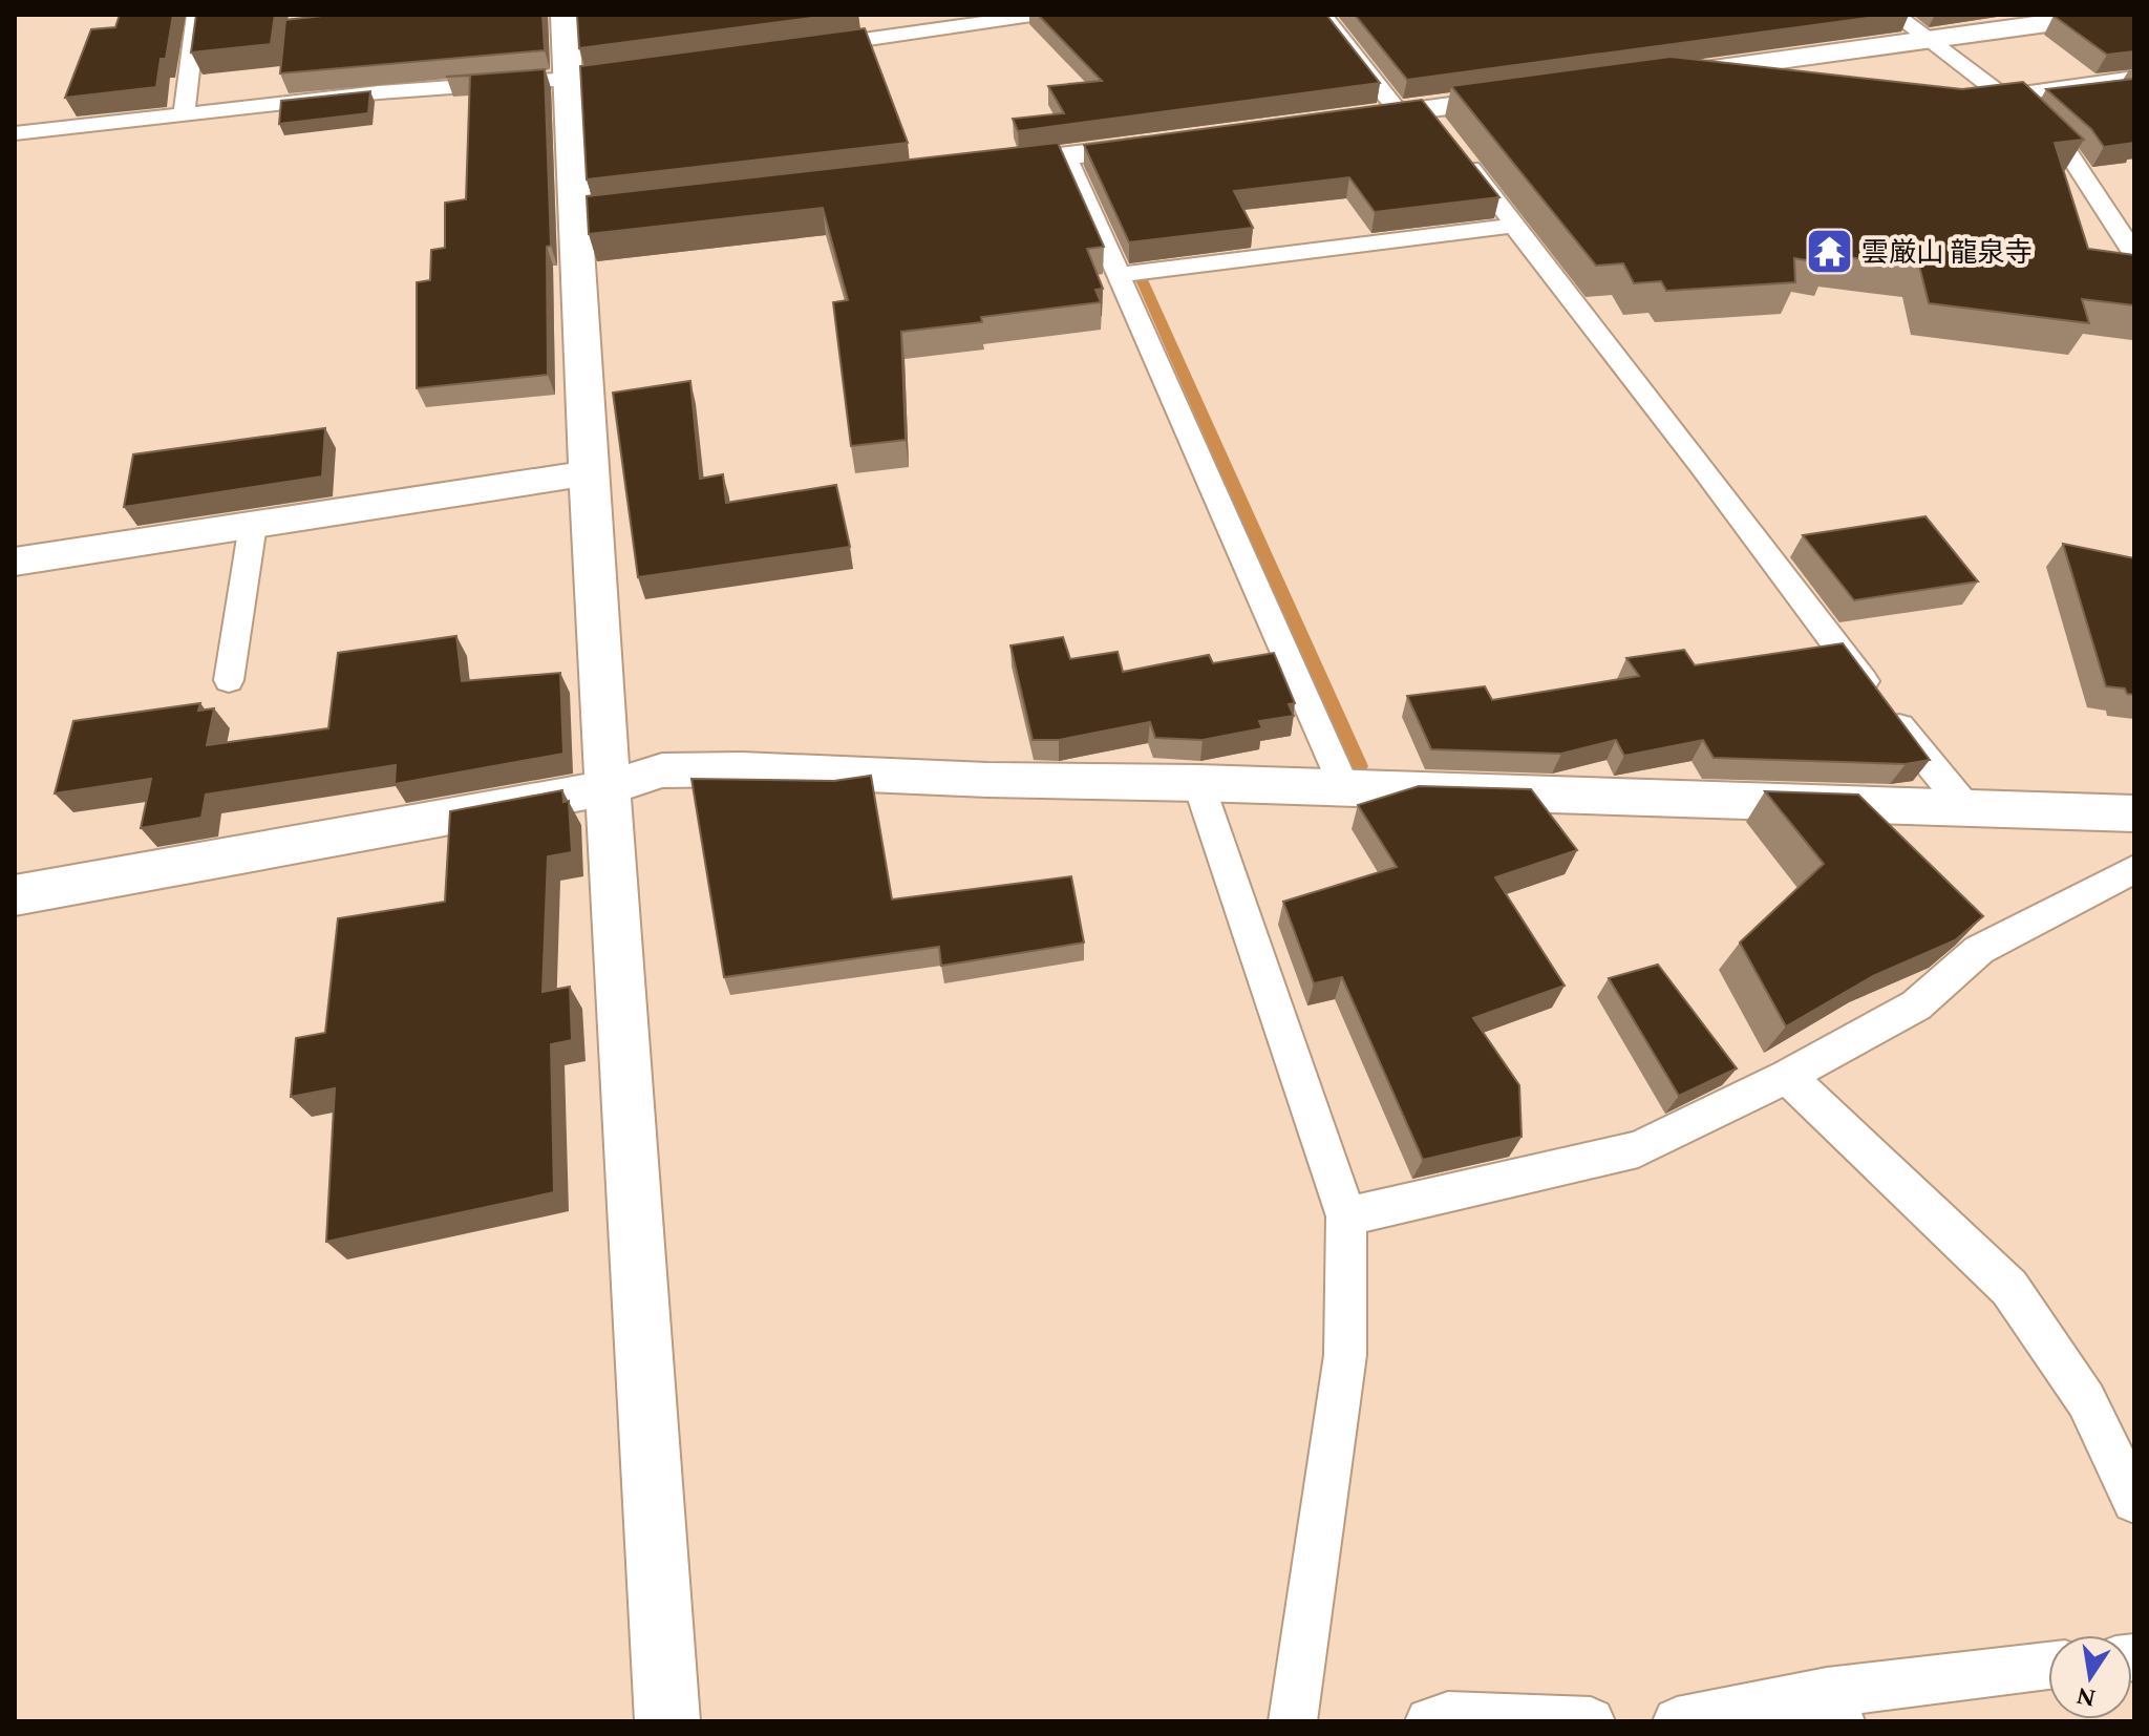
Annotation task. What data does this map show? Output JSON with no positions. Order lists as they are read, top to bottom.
{
  "places": {
    "temple": ["雲厳山 龍泉寺"]
  },
  "north": "bottom"
}
